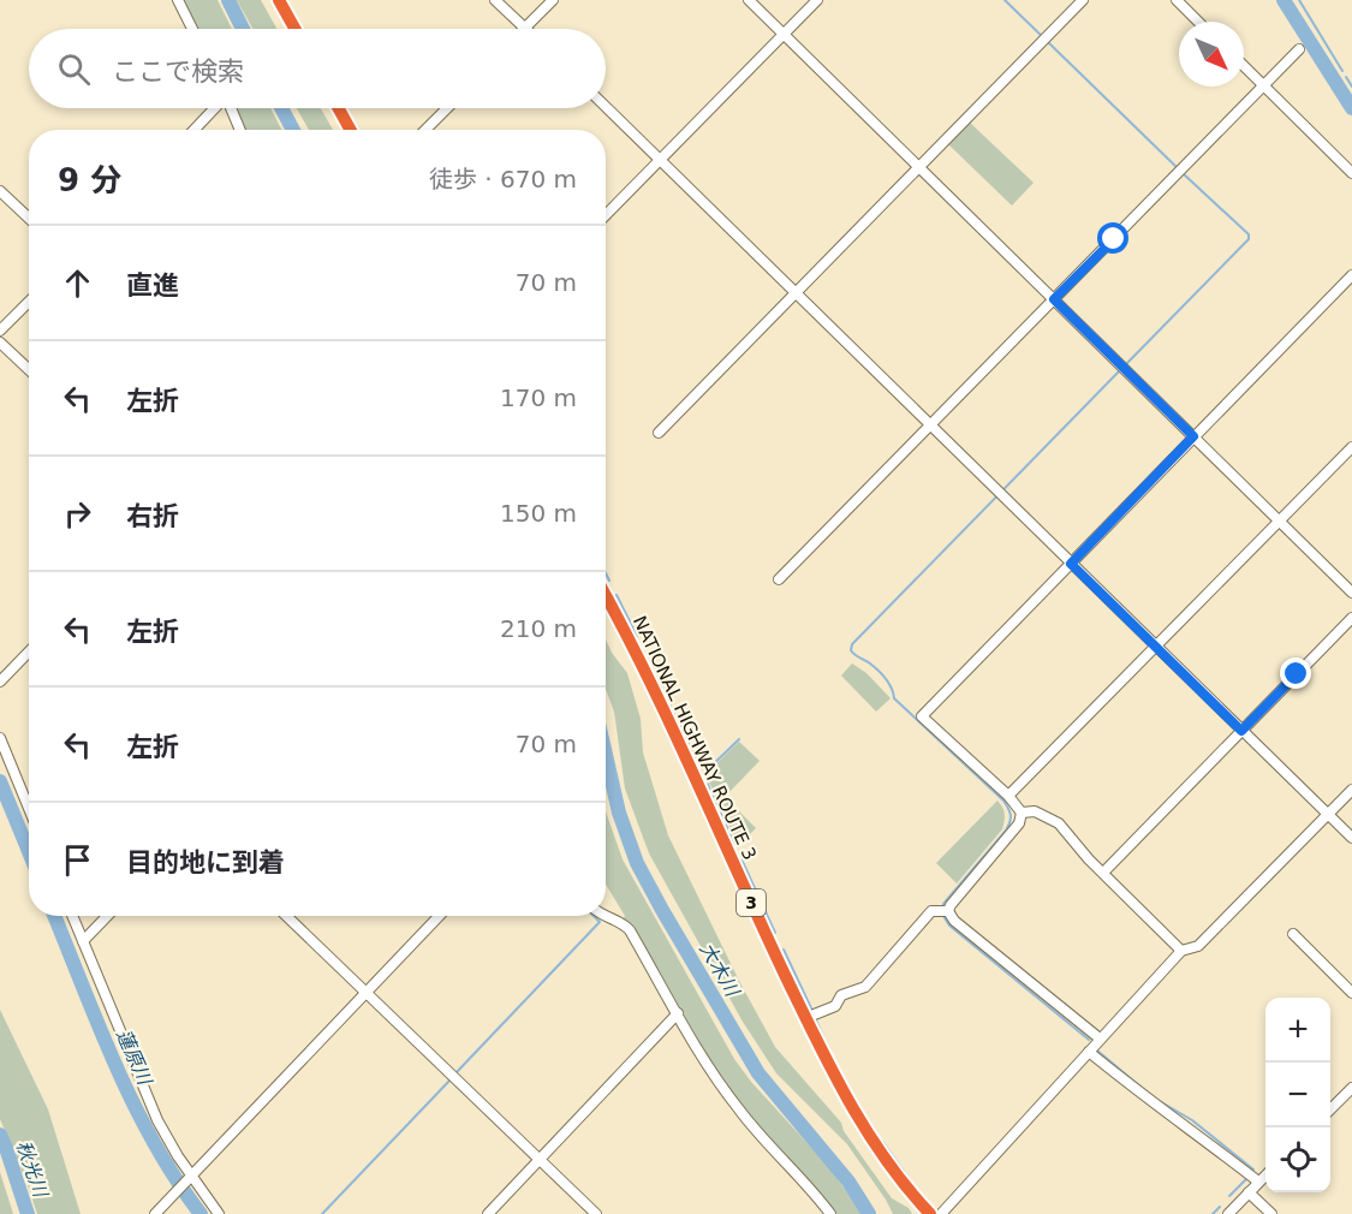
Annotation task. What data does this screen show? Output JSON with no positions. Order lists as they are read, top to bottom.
{
  "streets": {
    "highway": ["NATIONAL HIGHWAY ROUTE 3", "3"]
  },
  "water": ["大木川", "蓮原川", "秋光川"],
  "north": "bottom right",
  "page": {
    "search": "ここで検索",
    "heading": ["9 分", "徒歩 · 670 m"],
    "list": [
      ["直進", "70 m"],
      ["左折", "170 m"],
      ["右折", "150 m"],
      ["左折", "210 m"],
      ["左折", "70 m"],
      "目的地に到着"
    ],
    "map_buttons": ["+", "−"]
  }
}
